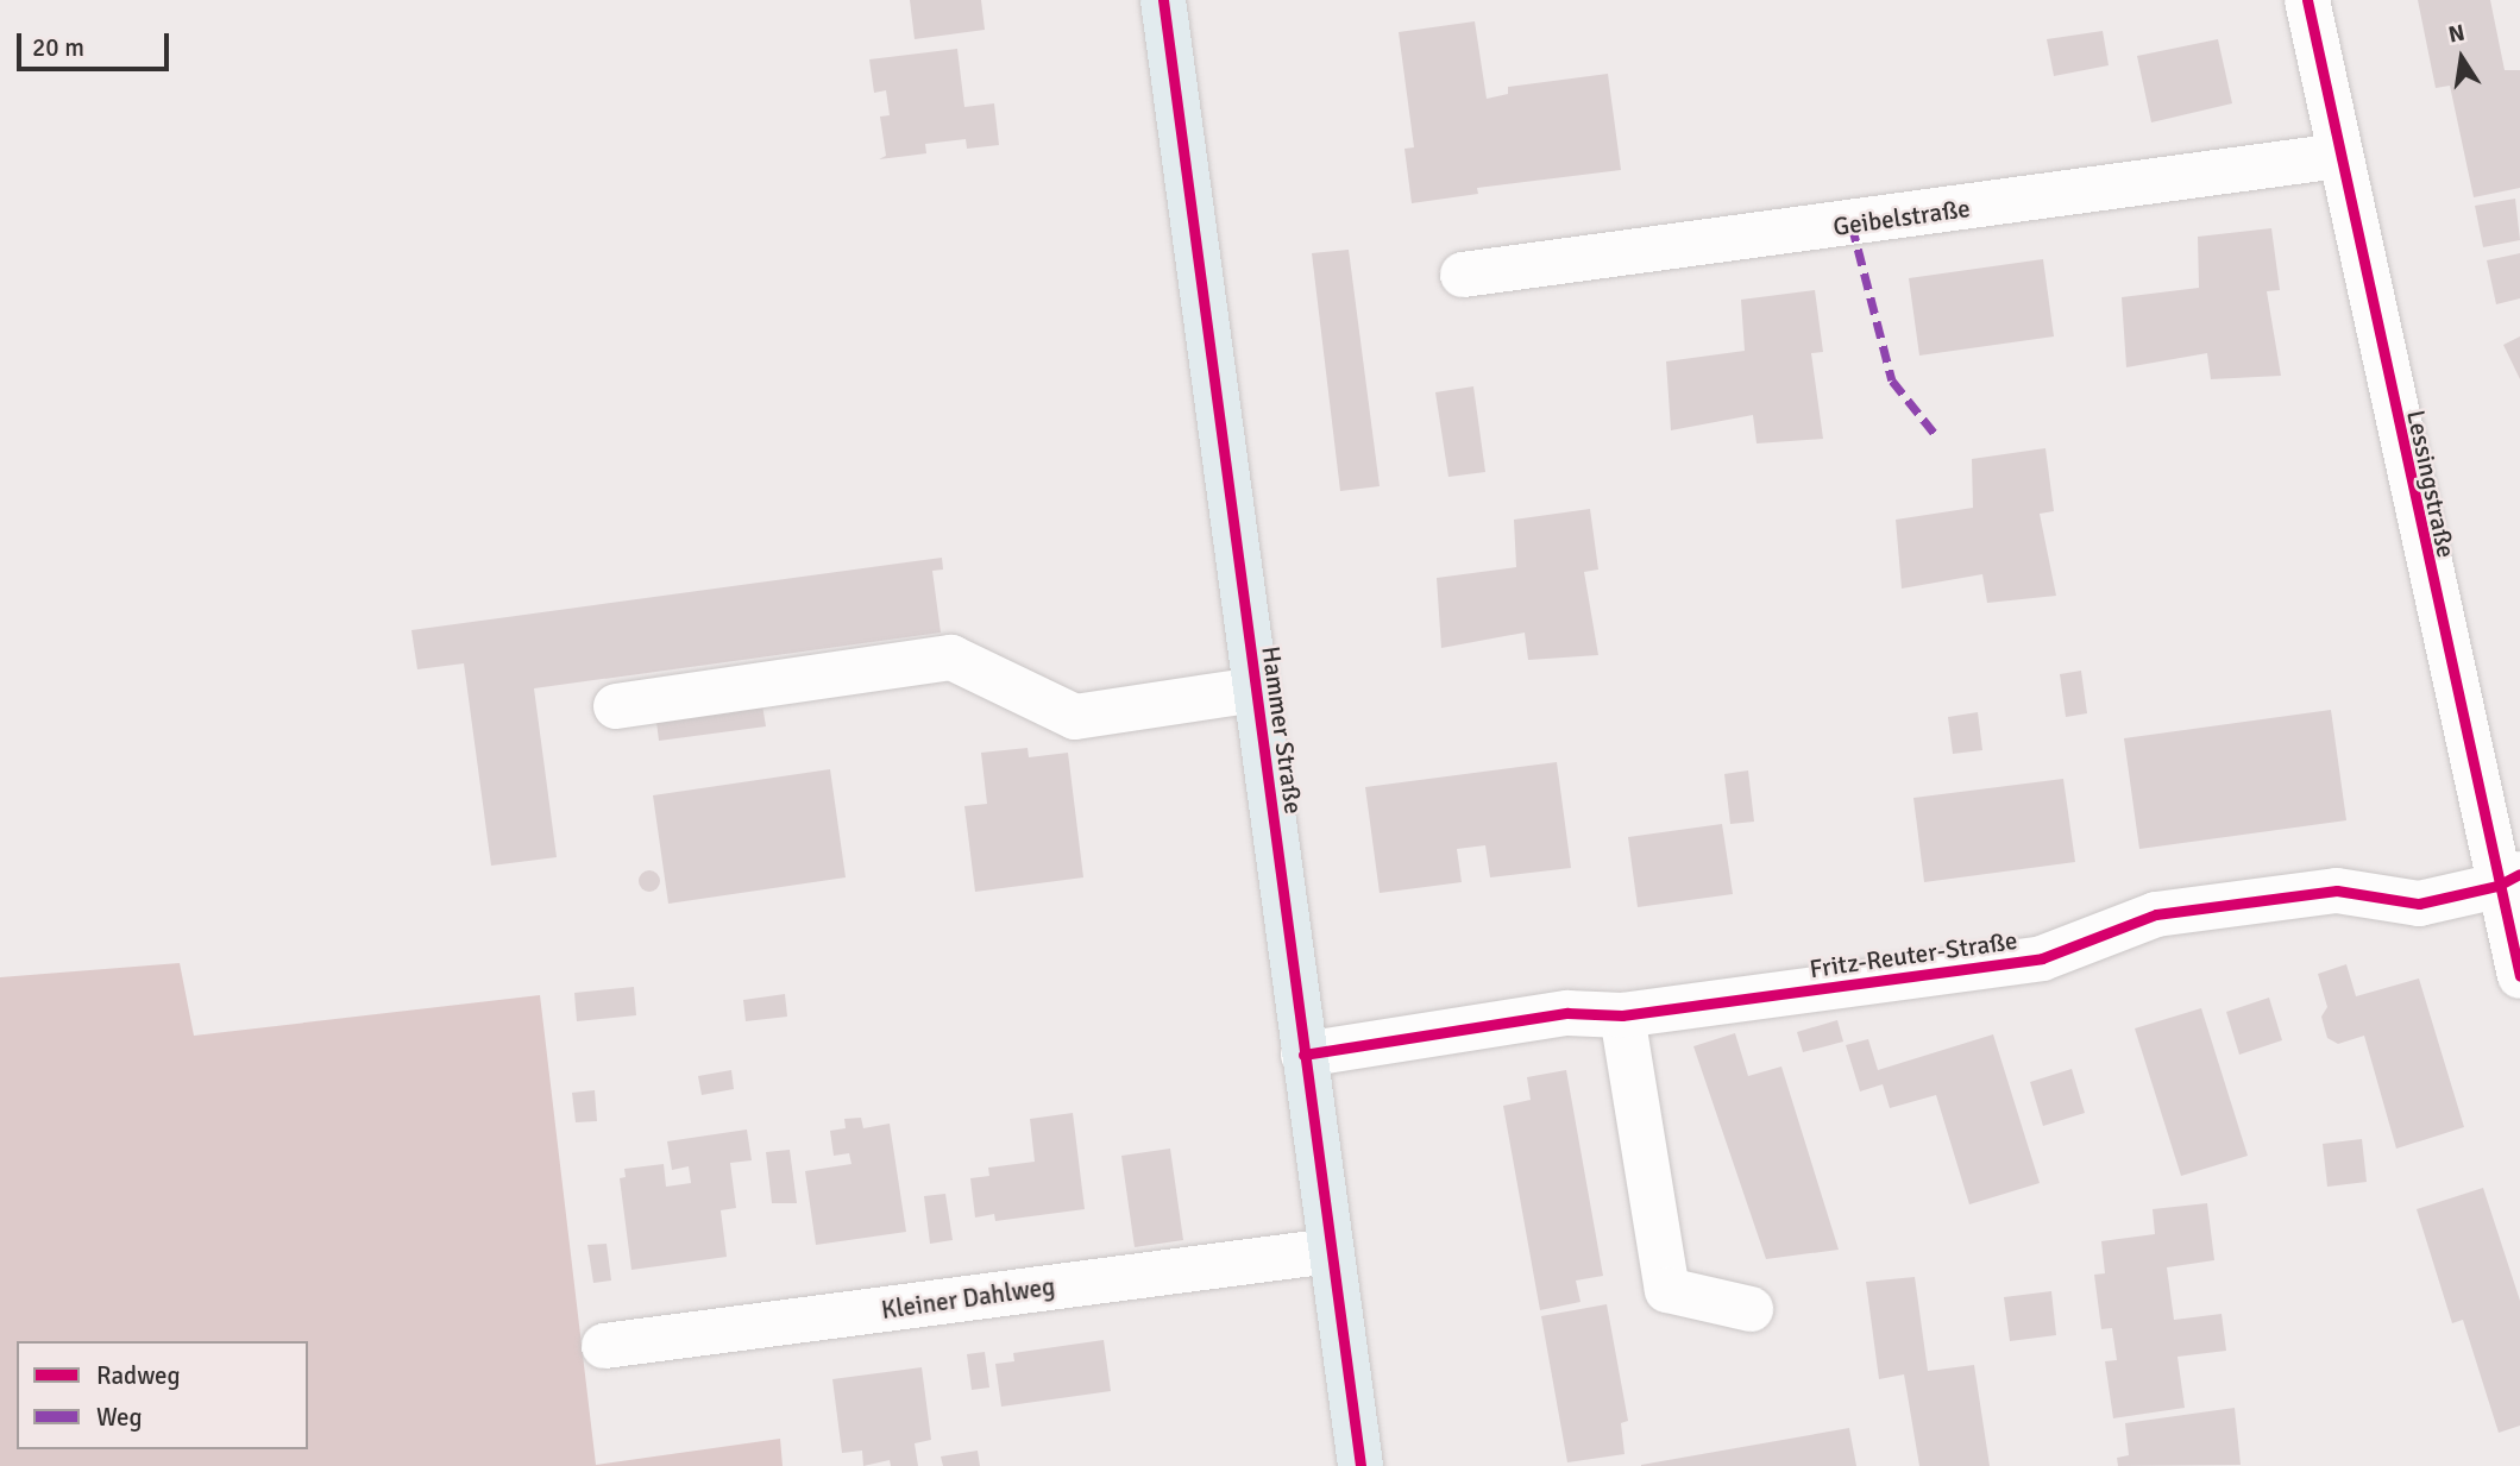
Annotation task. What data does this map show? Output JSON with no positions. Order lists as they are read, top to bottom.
{
  "streets": {
    "main road": ["Hammer Straße"],
    "street": [
      "Geibelstraße",
      "Lessingstraße",
      "Fritz-Reuter-Straße",
      "Kleiner Dahlweg"
    ]
  },
  "crossings": [
    ["Geibelstraße", "Lessingstraße"],
    ["Lessingstraße", "Fritz-Reuter-Straße"],
    ["Hammer Straße", "Fritz-Reuter-Straße"],
    ["Hammer Straße", "Kleiner Dahlweg"]
  ],
  "legend": ["Radweg", "Weg"],
  "scale_bar": "20 m",
  "north": "top"
}
